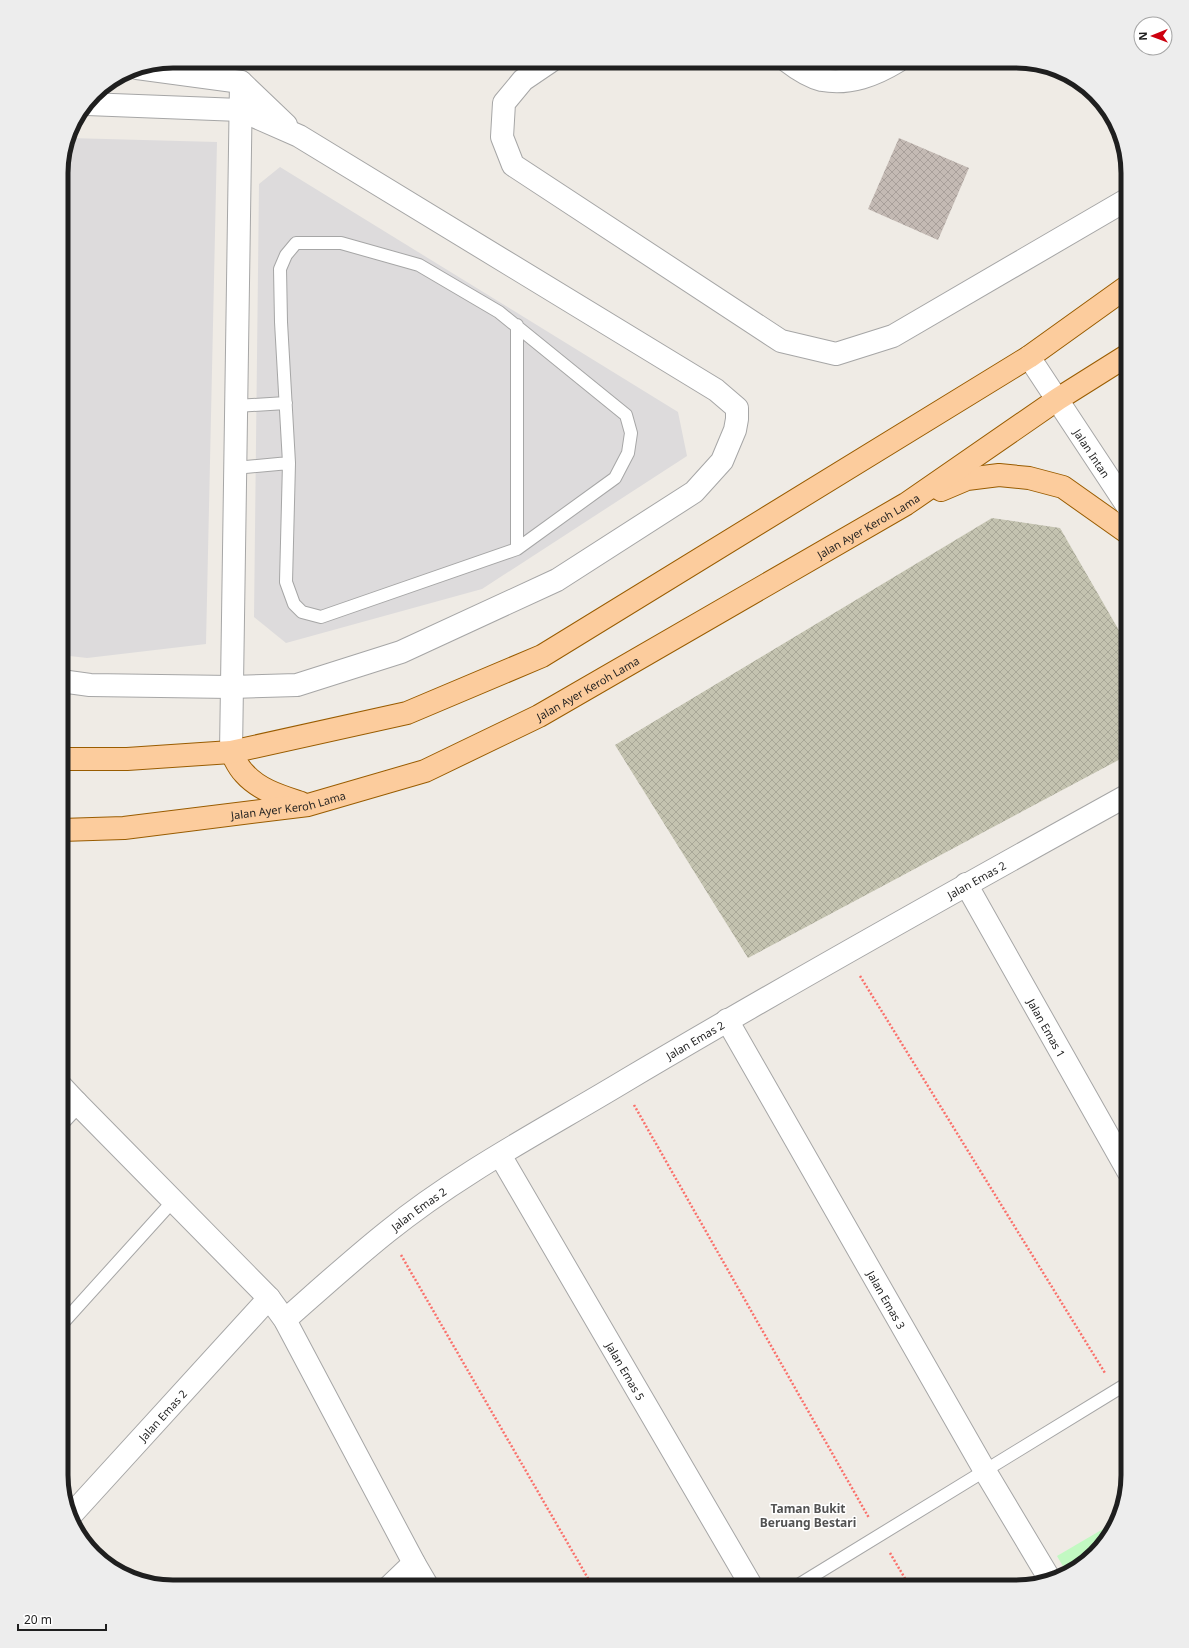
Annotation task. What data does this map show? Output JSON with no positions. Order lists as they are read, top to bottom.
{
  "streets": {
    "main road": ["Jalan Ayer Keroh Lama"],
    "street": [
      "Jalan Intan",
      "Jalan Emas 2",
      "Jalan Emas 1",
      "Jalan Emas 3",
      "Jalan Emas 5"
    ]
  },
  "crossings": [
    ["Jalan Intan", "Jalan Ayer Keroh Lama"],
    ["Jalan Emas 2", "Jalan Emas 1"],
    ["Jalan Emas 2", "Jalan Emas 3"],
    ["Jalan Emas 2", "Jalan Emas 5"]
  ],
  "districts": ["Taman Bukit Beruang Bestari"],
  "scale_bar": "20 m",
  "north": "left"
}
